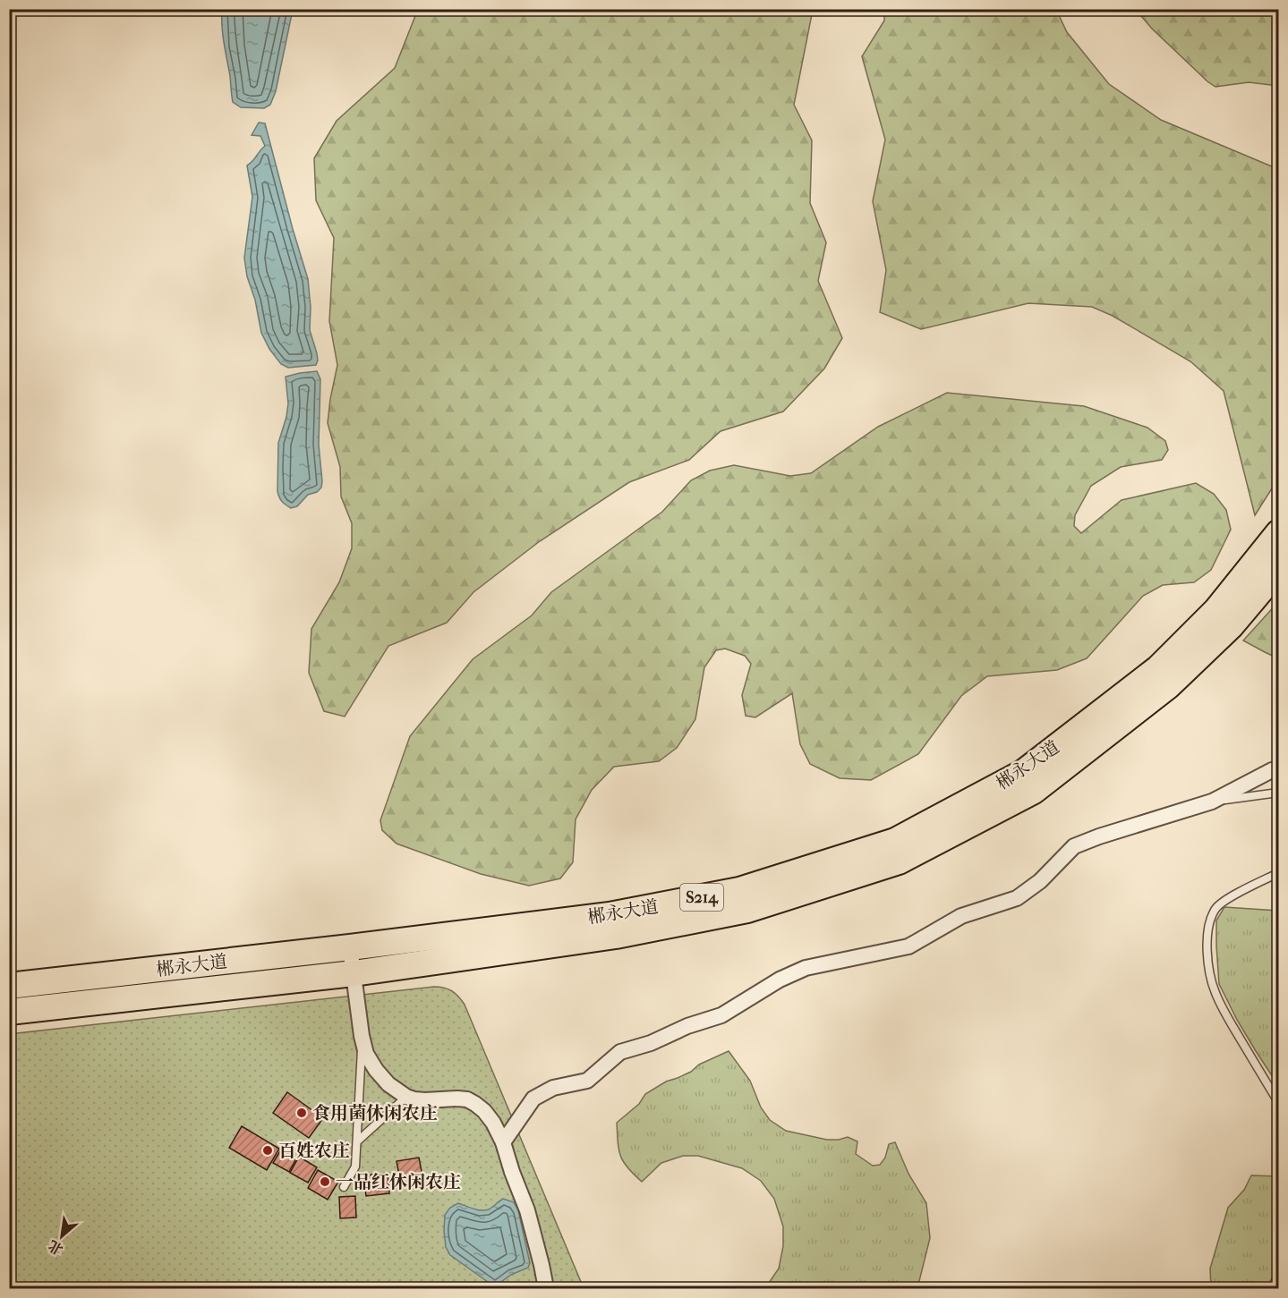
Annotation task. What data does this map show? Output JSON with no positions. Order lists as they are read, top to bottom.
{
  "streets": {
    "highway": ["郴永大道", "S214"]
  },
  "places": ["食用菌休闲农庄", "百姓农庄", "一品红休闲农庄"],
  "north": "bottom left"
}
